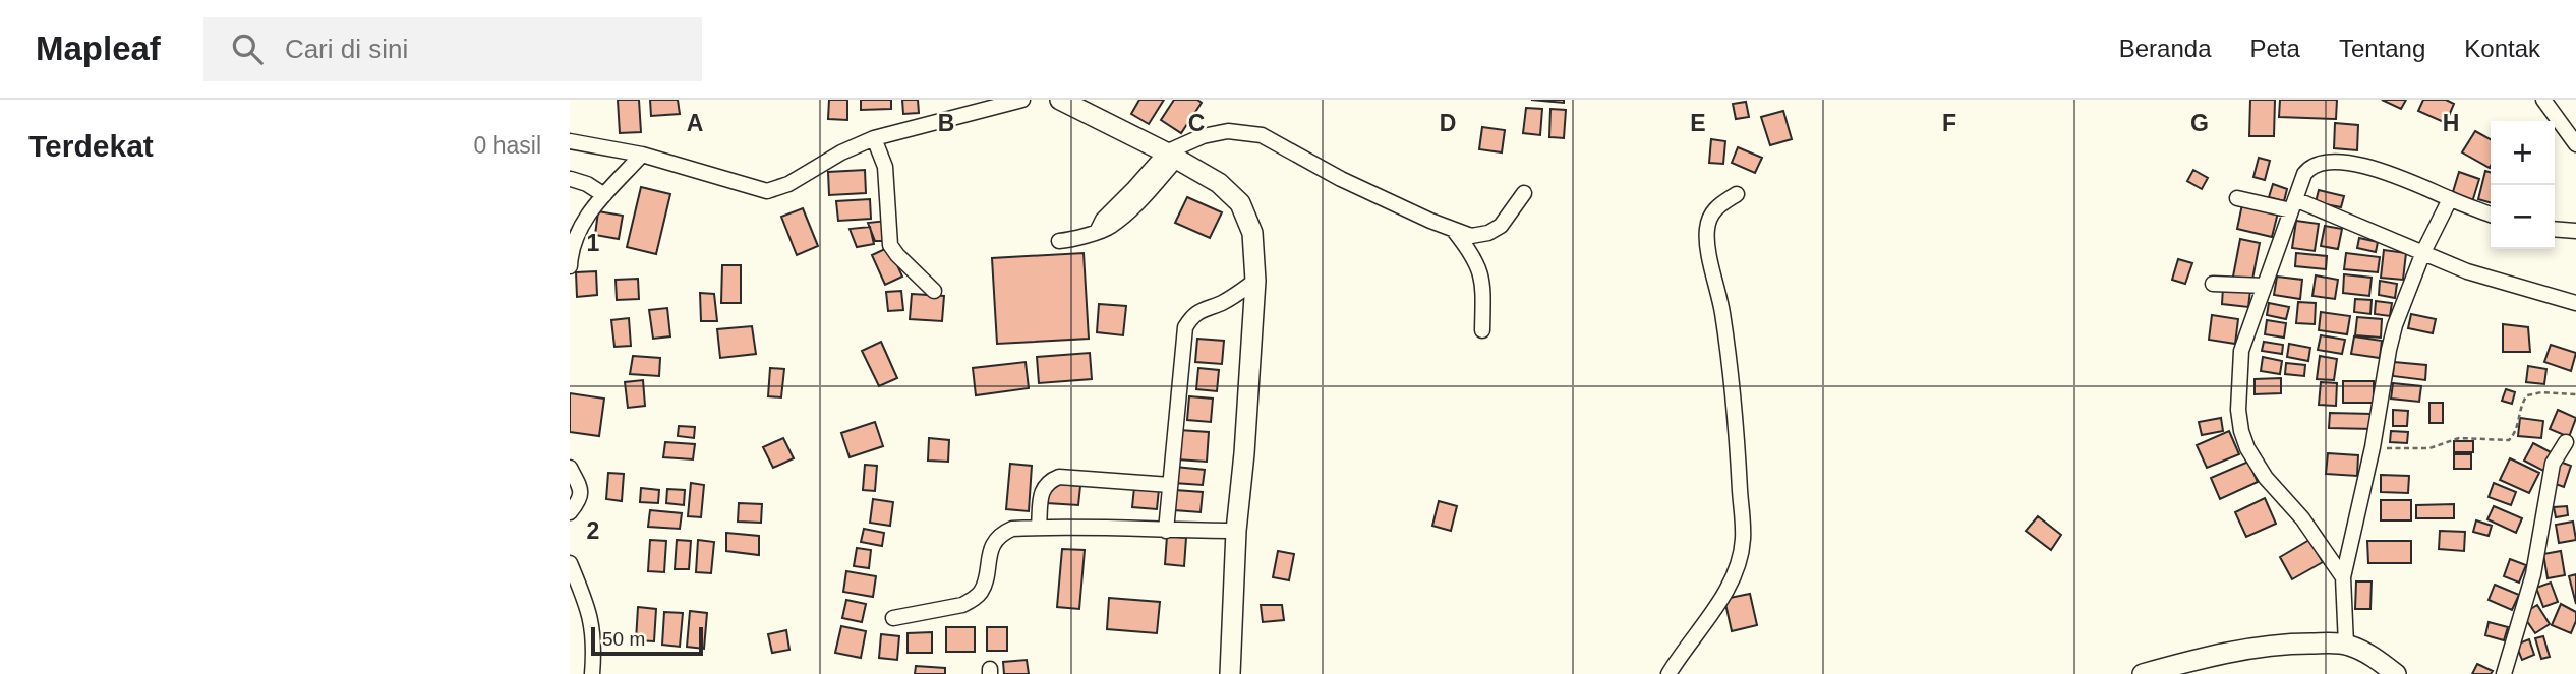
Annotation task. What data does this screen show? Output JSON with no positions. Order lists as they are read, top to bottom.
{
  "scale_bar": "50 m",
  "page": {
    "header": "Mapleaf",
    "search": "Cari di sini",
    "nav": [
      "Beranda",
      "Peta",
      "Tentang",
      "Kontak"
    ],
    "heading": ["Terdekat", "0 hasil"],
    "map_buttons": ["+", "−"],
    "scale": "50 m"
  },
  "grid": {
    "columns": [
      "A",
      "B",
      "C",
      "D",
      "E",
      "F",
      "G",
      "H"
    ],
    "rows": ["1", "2"]
  }
}
